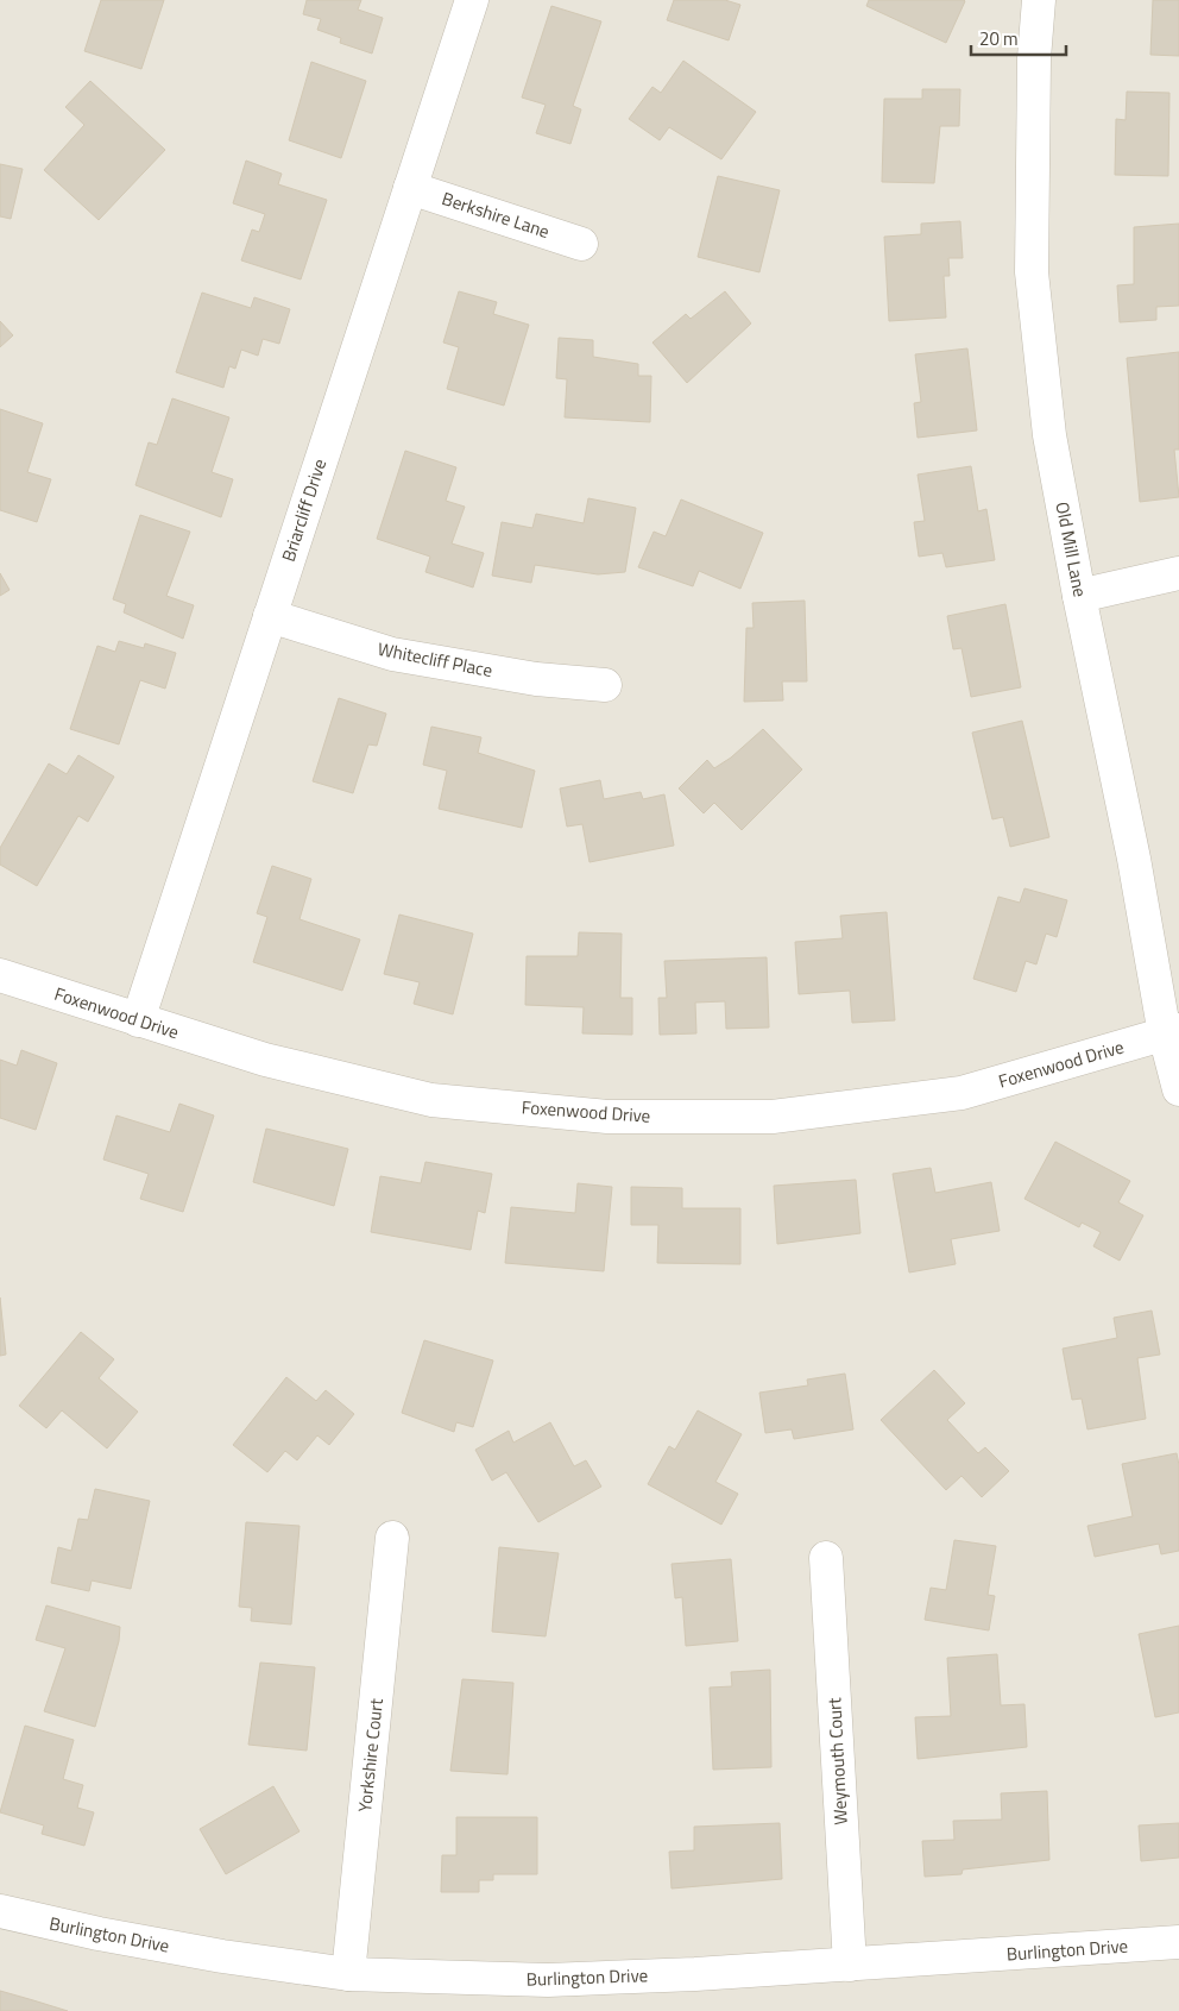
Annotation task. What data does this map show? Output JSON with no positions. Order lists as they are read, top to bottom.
{
  "streets": {
    "street": [
      "Berkshire Lane",
      "Briarcliff Drive",
      "Old Mill Lane",
      "Whitecliff Place",
      "Foxenwood Drive",
      "Yorkshire Court",
      "Weymouth Court",
      "Burlington Drive"
    ]
  },
  "crossings": [
    ["Berkshire Lane", "Briarcliff Drive"],
    ["Briarcliff Drive", "Whitecliff Place"],
    ["Briarcliff Drive", "Foxenwood Drive"],
    ["Old Mill Lane", "Foxenwood Drive"],
    ["Yorkshire Court", "Burlington Drive"],
    ["Weymouth Court", "Burlington Drive"]
  ],
  "scale_bar": "20 m"
}
